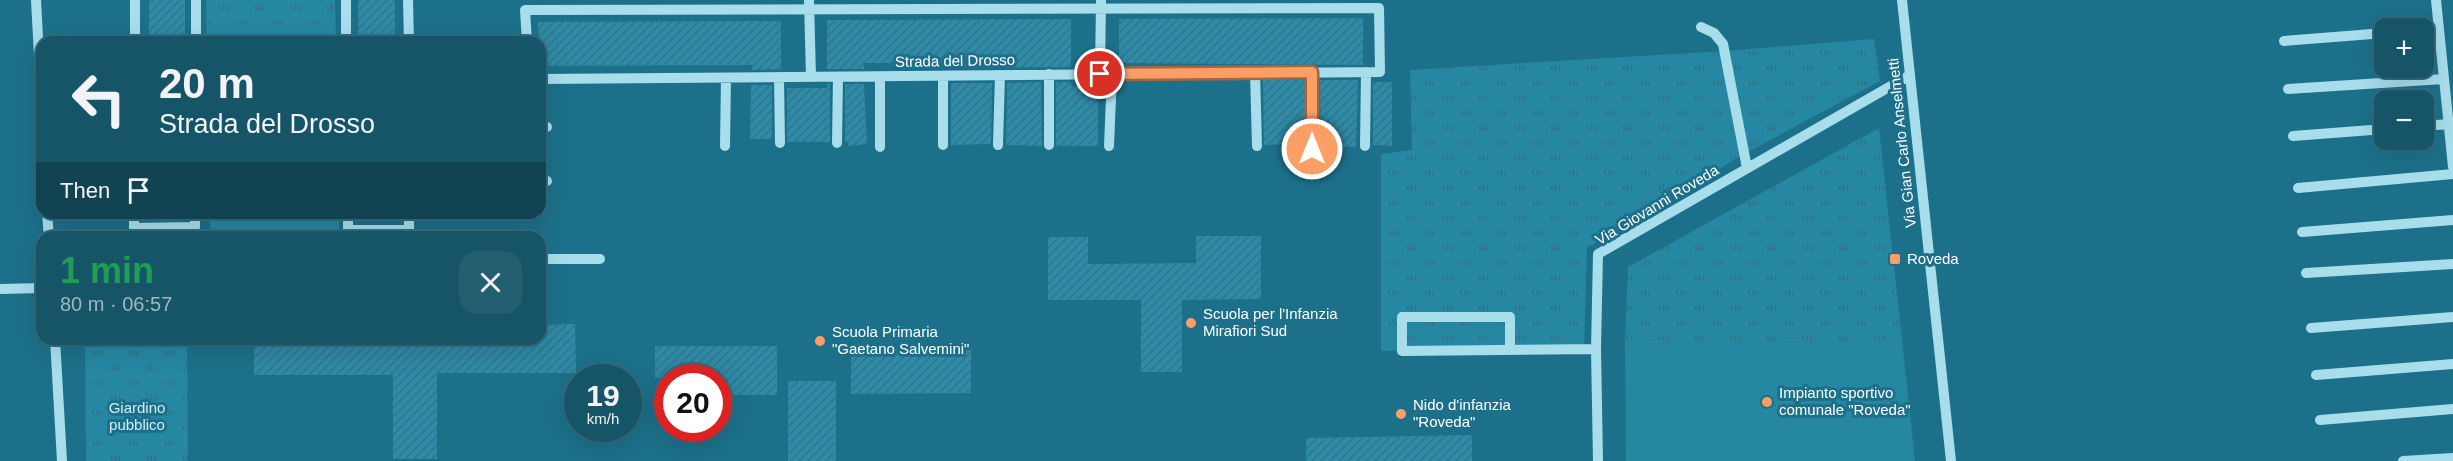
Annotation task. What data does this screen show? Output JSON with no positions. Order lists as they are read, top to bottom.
{
  "streets": {
    "street": ["Strada del Drosso", "Via Gian Carlo Anselmetti", "Via Giovanni Roveda"]
  },
  "crossings": [
    ["Via Gian Carlo Anselmetti", "Via Giovanni Roveda"]
  ],
  "parks": ["Giardino pubblico"],
  "places": {
    "transit": ["Roveda"],
    "other": [
      "Scuola per l'Infanzia Mirafiori Sud",
      "Scuola Primaria \"Gaetano Salvemini\"",
      "Impianto sportivo comunale \"Roveda\"",
      "Nido d'infanzia \"Roveda\""
    ]
  },
  "page": {
    "map_buttons": ["+", "−"],
    "turn": ["20 m", "Strada del Drosso"],
    "then": "Then",
    "heading": ["1 min", "80 m · 06:57"],
    "speed": "19 km/h",
    "limit": "20"
  }
}
